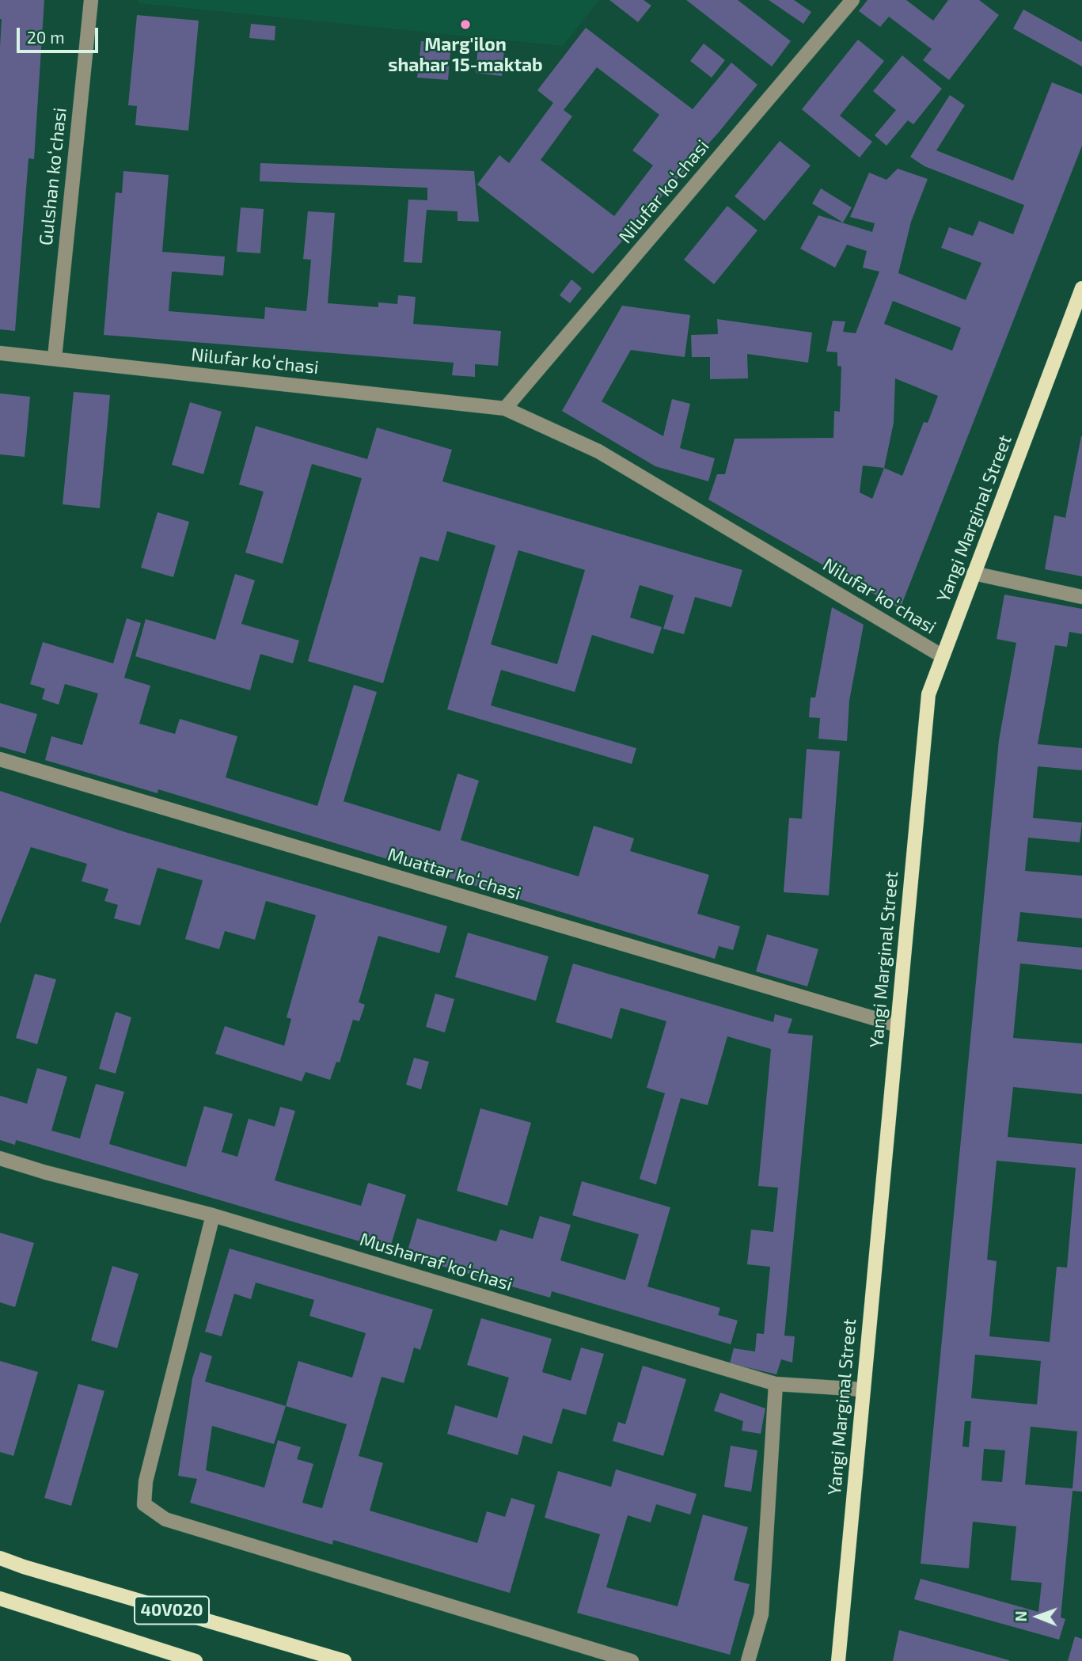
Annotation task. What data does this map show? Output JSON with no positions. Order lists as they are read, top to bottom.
{
  "streets": {
    "main road": ["Yangi Marginal Street", "40V020"],
    "street": [
      "Gulshan koʻchasi",
      "Nilufar koʻchasi",
      "Muattar koʻchasi",
      "Musharraf koʻchasi"
    ]
  },
  "crossings": [
    ["Gulshan koʻchasi", "Nilufar koʻchasi"],
    ["Nilufar koʻchasi", "Yangi Marginal Street"],
    ["Yangi Marginal Street", "Muattar koʻchasi"],
    ["Yangi Marginal Street", "Musharraf koʻchasi"]
  ],
  "places": ["Marg'ilon shahar 15-maktab"],
  "scale_bar": "20 m",
  "north": "left"
}
